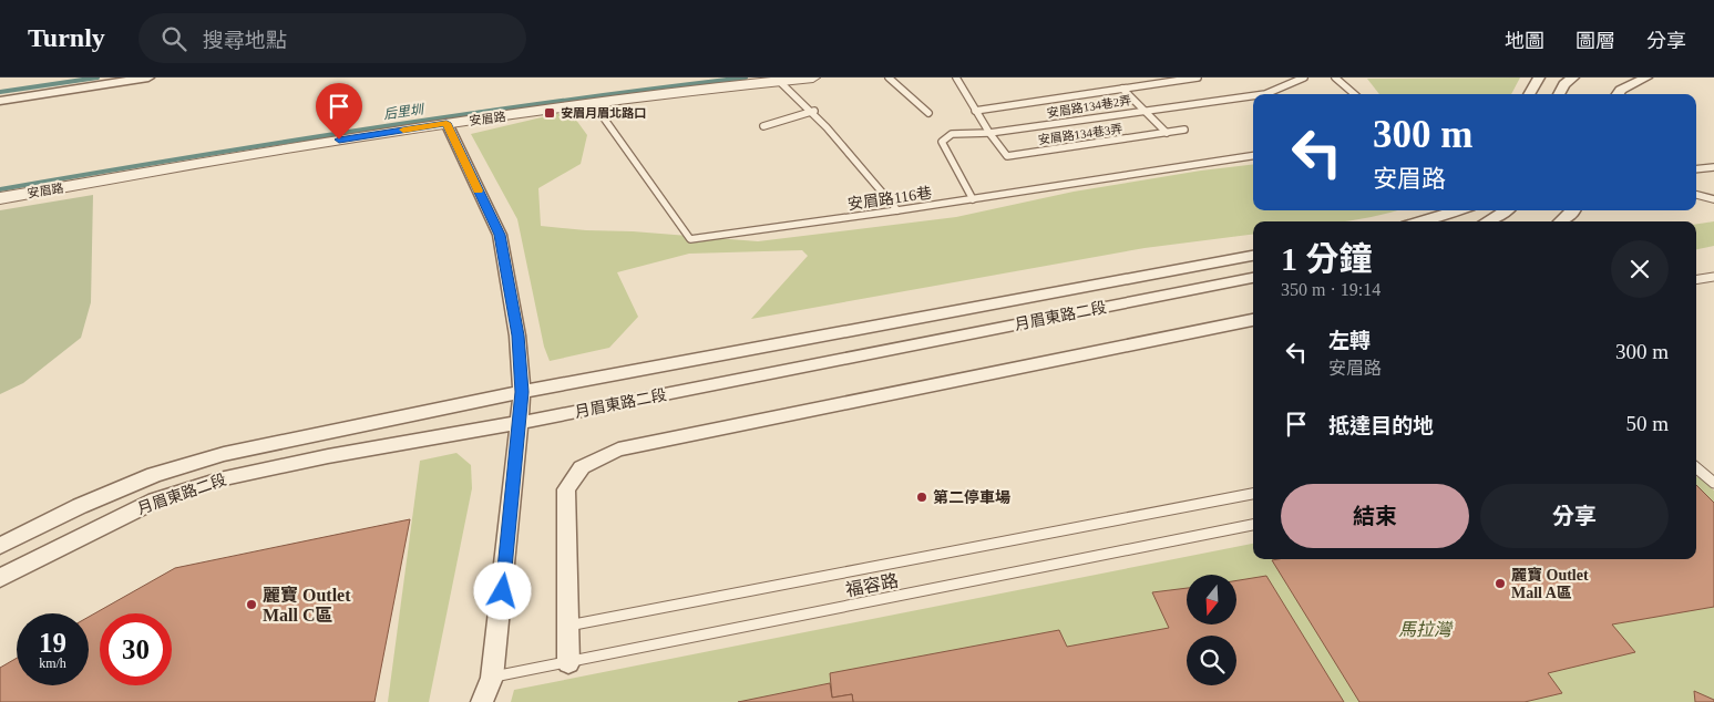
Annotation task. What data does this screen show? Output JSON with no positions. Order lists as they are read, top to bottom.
{
  "streets": {
    "street": ["安眉路", "月眉東路二段"],
    "lane": [
      "安眉路134巷2弄",
      "安眉路134巷3弄",
      "安眉路116巷",
      "福容路"
    ]
  },
  "crossings": [
    ["安眉路134巷2弄", "安眉路134巷3弄"],
    ["安眉路134巷2弄", "安眉路116巷"],
    ["安眉路", "安眉路116巷"]
  ],
  "water": ["后里圳"],
  "parks": ["馬拉灣"],
  "places": {
    "transit": ["安眉月眉北路口"],
    "other": ["第二停車場", "麗寶 Outlet Mall A區", "麗寶 Outlet Mall C區"]
  },
  "north": "bottom",
  "page": {
    "header": "Turnly",
    "search": "搜尋地點",
    "nav": ["地圖", "圖層", "分享"],
    "turn": ["300 m", "安眉路"],
    "heading": ["1 分鐘", "350 m · 19:14"],
    "list": [
      {
        "name": "左轉",
        "note": "安眉路",
        "value": "300 m"
      },
      {
        "name": "抵達目的地",
        "value": "50 m"
      }
    ],
    "buttons": ["結束", "分享"],
    "speed": "19 km/h",
    "limit": "30"
  }
}
